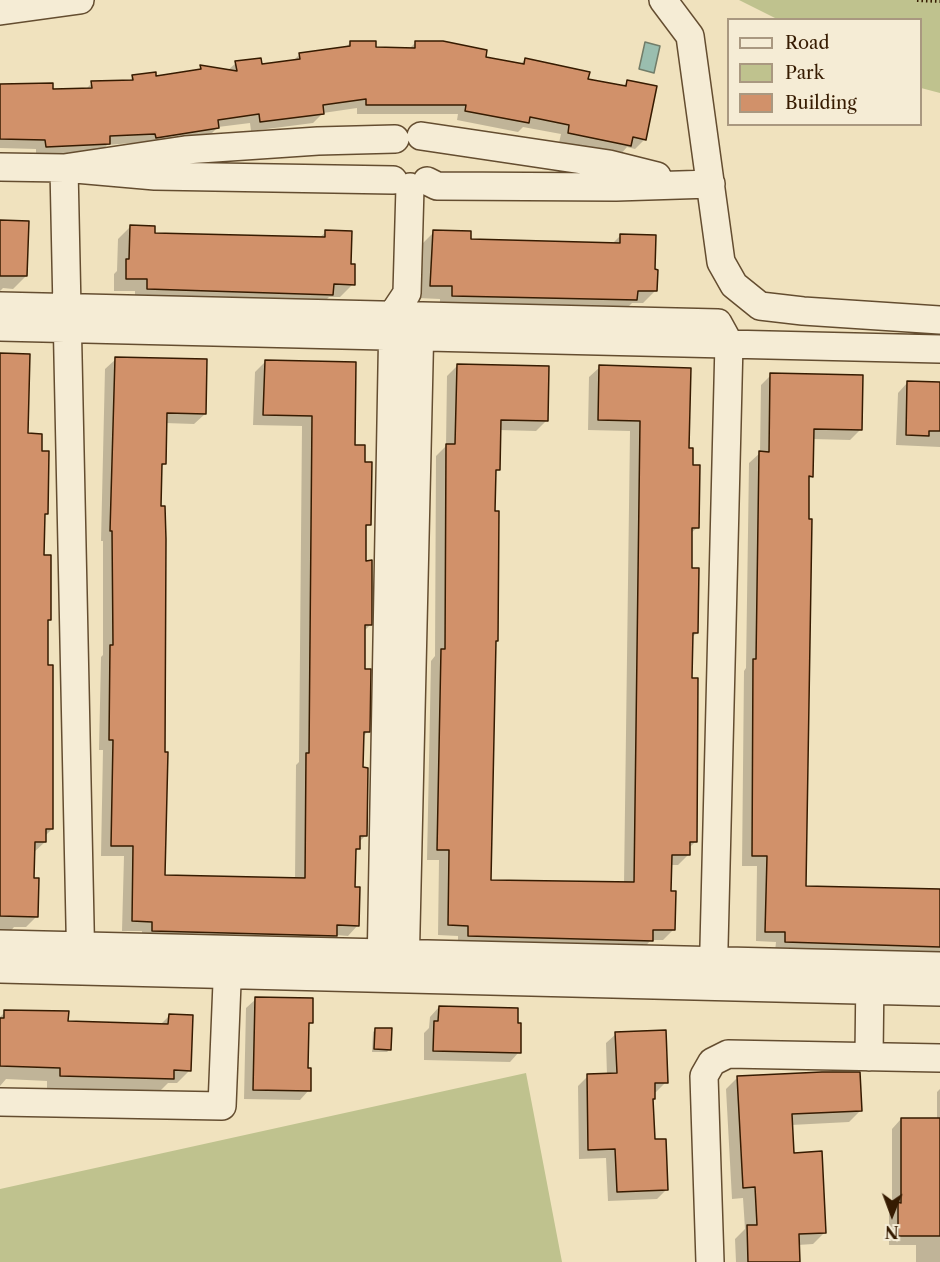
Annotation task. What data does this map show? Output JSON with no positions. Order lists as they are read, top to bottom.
{
  "legend": ["Road", "Park", "Building"],
  "north": "bottom"
}
